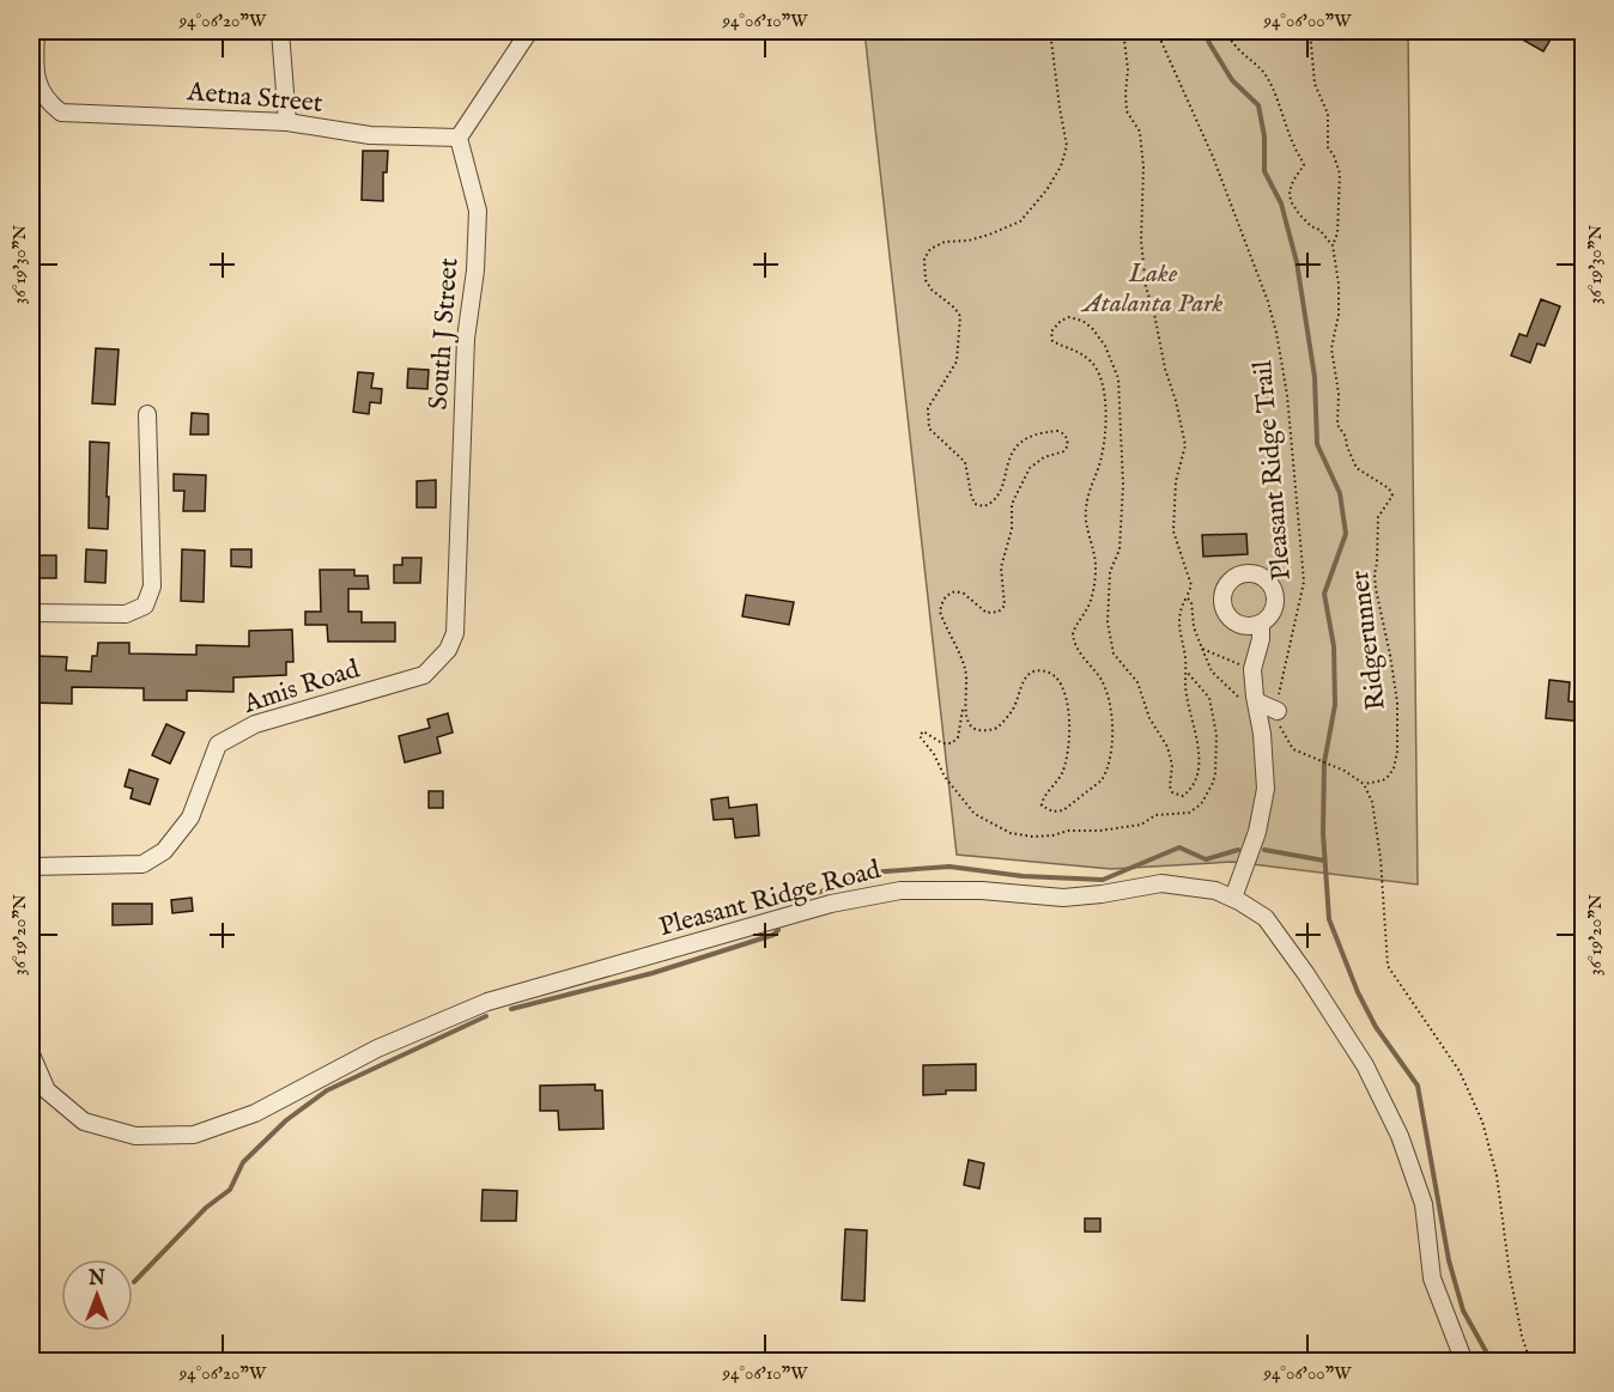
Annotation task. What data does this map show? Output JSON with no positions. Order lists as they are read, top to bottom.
{
  "streets": {
    "street": [
      "Aetna Street",
      "South J Street",
      "Amis Road",
      "Pleasant Ridge Road"
    ],
    "path": ["Pleasant Ridge Trail", "Ridgerunner"]
  },
  "crossings": [
    ["Aetna Street", "South J Street"],
    ["South J Street", "Amis Road"],
    ["Pleasant Ridge Trail", "Ridgerunner"]
  ],
  "parks": ["Lake Atalanta Park"],
  "north": "top",
  "coordinates": [
    "94°06'20\"W",
    "94°06'10\"W",
    "94°06'00\"W",
    "36°19'30\"N",
    "36°19'20\"N"
  ]
}
